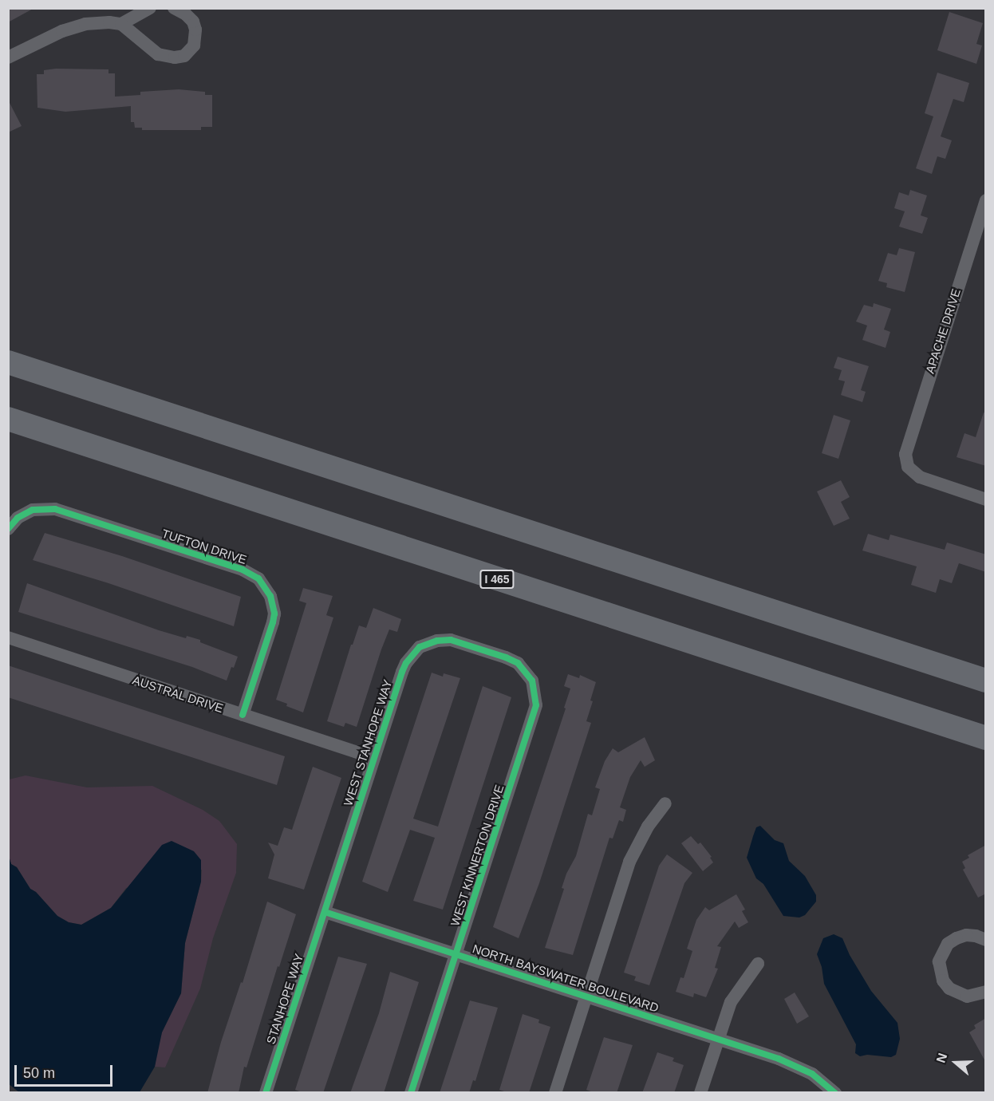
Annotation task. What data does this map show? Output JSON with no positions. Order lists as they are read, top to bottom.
{
  "streets": {
    "highway": ["I 465"],
    "street": [
      "APACHE DRIVE",
      "TUFTON DRIVE",
      "AUSTRAL DRIVE",
      "WEST STANHOPE WAY",
      "WEST KINNERTON DRIVE",
      "NORTH BAYSWATER BOULEVARD",
      "STANHOPE WAY"
    ]
  },
  "crossings": [
    ["TUFTON DRIVE", "AUSTRAL DRIVE"],
    ["AUSTRAL DRIVE", "WEST STANHOPE WAY"],
    ["WEST STANHOPE WAY", "WEST KINNERTON DRIVE"],
    ["WEST STANHOPE WAY", "NORTH BAYSWATER BOULEVARD"],
    ["WEST STANHOPE WAY", "STANHOPE WAY"],
    ["WEST KINNERTON DRIVE", "NORTH BAYSWATER BOULEVARD"],
    ["NORTH BAYSWATER BOULEVARD", "STANHOPE WAY"]
  ],
  "scale_bar": "50 m",
  "north": "left"
}
